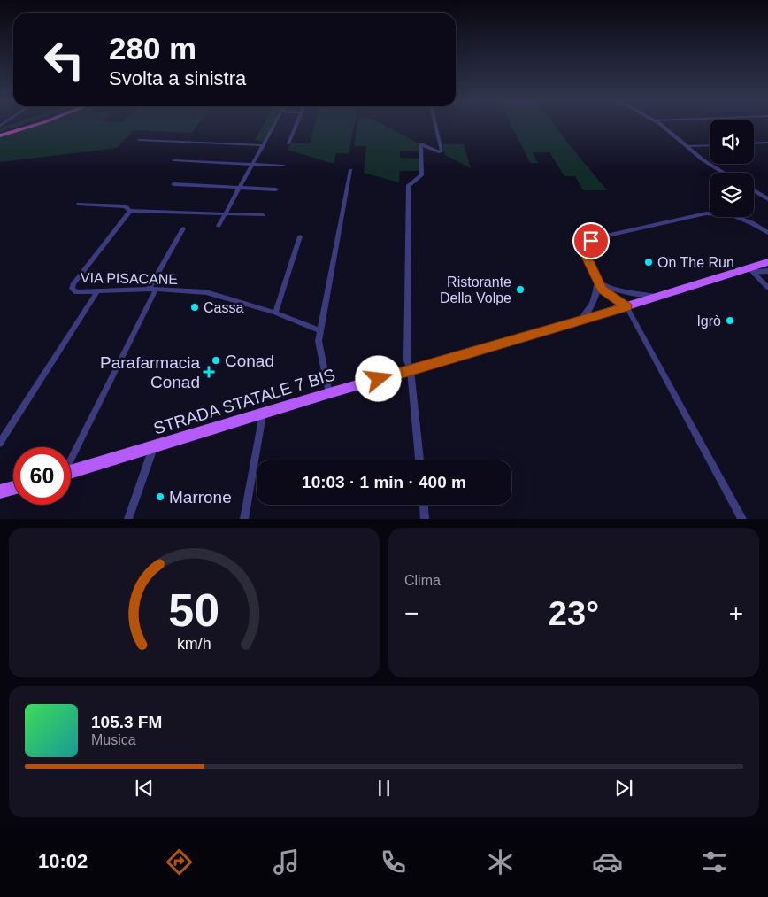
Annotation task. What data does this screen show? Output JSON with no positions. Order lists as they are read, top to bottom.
{
  "streets": {
    "main road": ["STRADA STATALE 7 BIS"],
    "street": ["VIA PISACANE"]
  },
  "places": {
    "other": [
      "On The Run",
      "Ristorante Della Volpe",
      "Cassa",
      "Igrò",
      "Conad",
      "Marrone"
    ],
    "health": ["Parafarmacia Conad"]
  },
  "page": {
    "turn": ["280 m", "Svolta a sinistra"],
    "limit": "60",
    "trip": "10:03 · 1 min · 400 m",
    "tile": "Clima",
    "heat": ["−", "23°", "+"],
    "song": ["105.3 FM", "Musica"],
    "tabs": "10:02",
    "gauge": ["50", "km/h"]
  }
}
